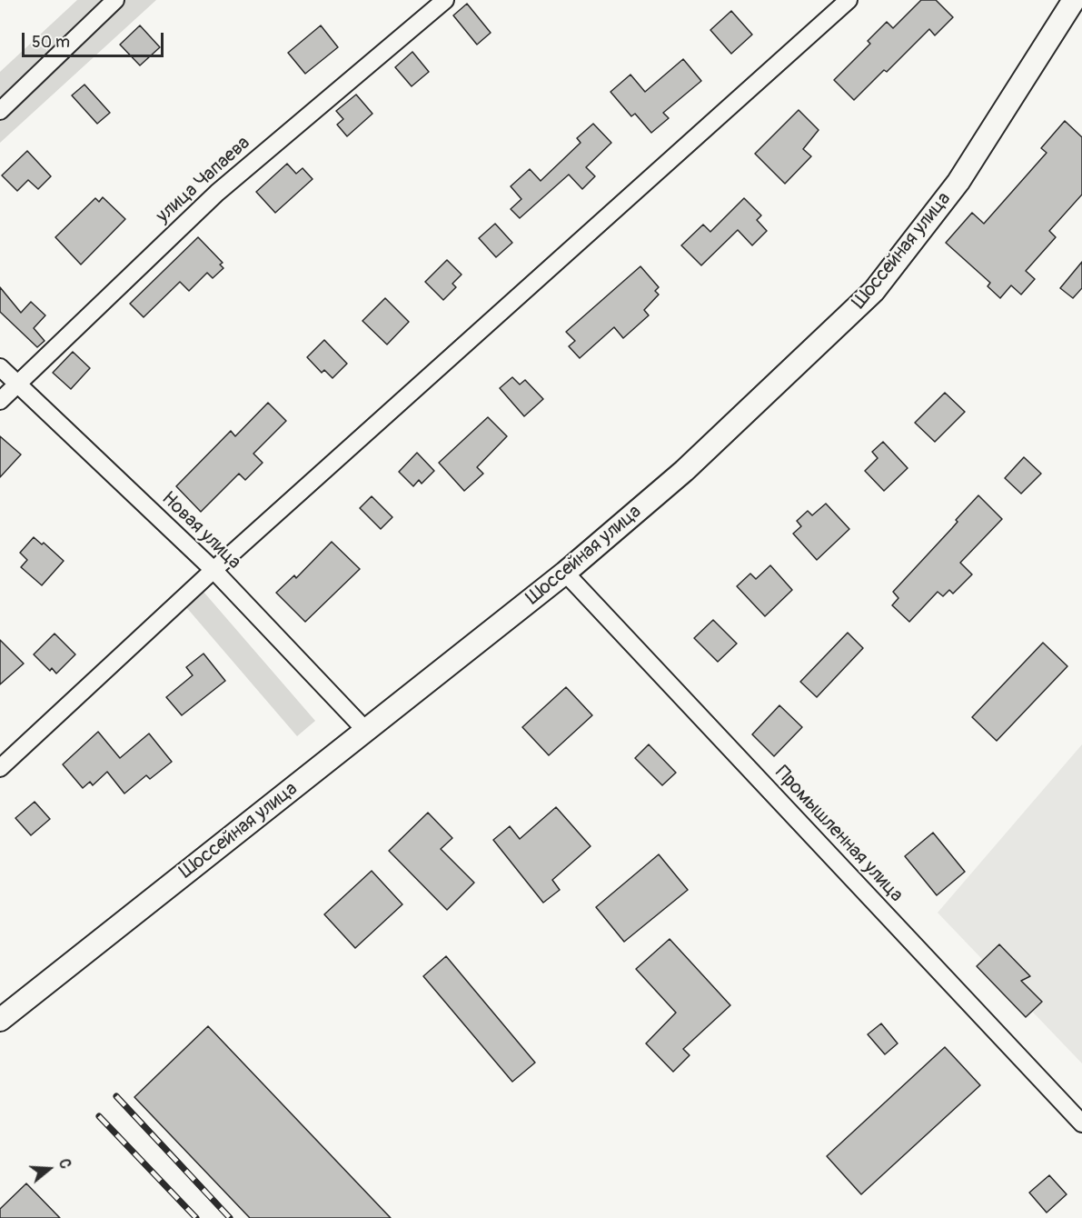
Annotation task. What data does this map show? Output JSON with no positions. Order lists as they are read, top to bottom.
{
  "streets": {
    "main road": ["Шоссейная улица"],
    "street": ["улица Чапаева", "Новая улица", "Промышленная улица"]
  },
  "crossings": [
    ["улица Чапаева", "Новая улица"],
    ["Шоссейная улица", "Новая улица"],
    ["Шоссейная улица", "Промышленная улица"]
  ],
  "scale_bar": "50 m",
  "north": "right"
}
